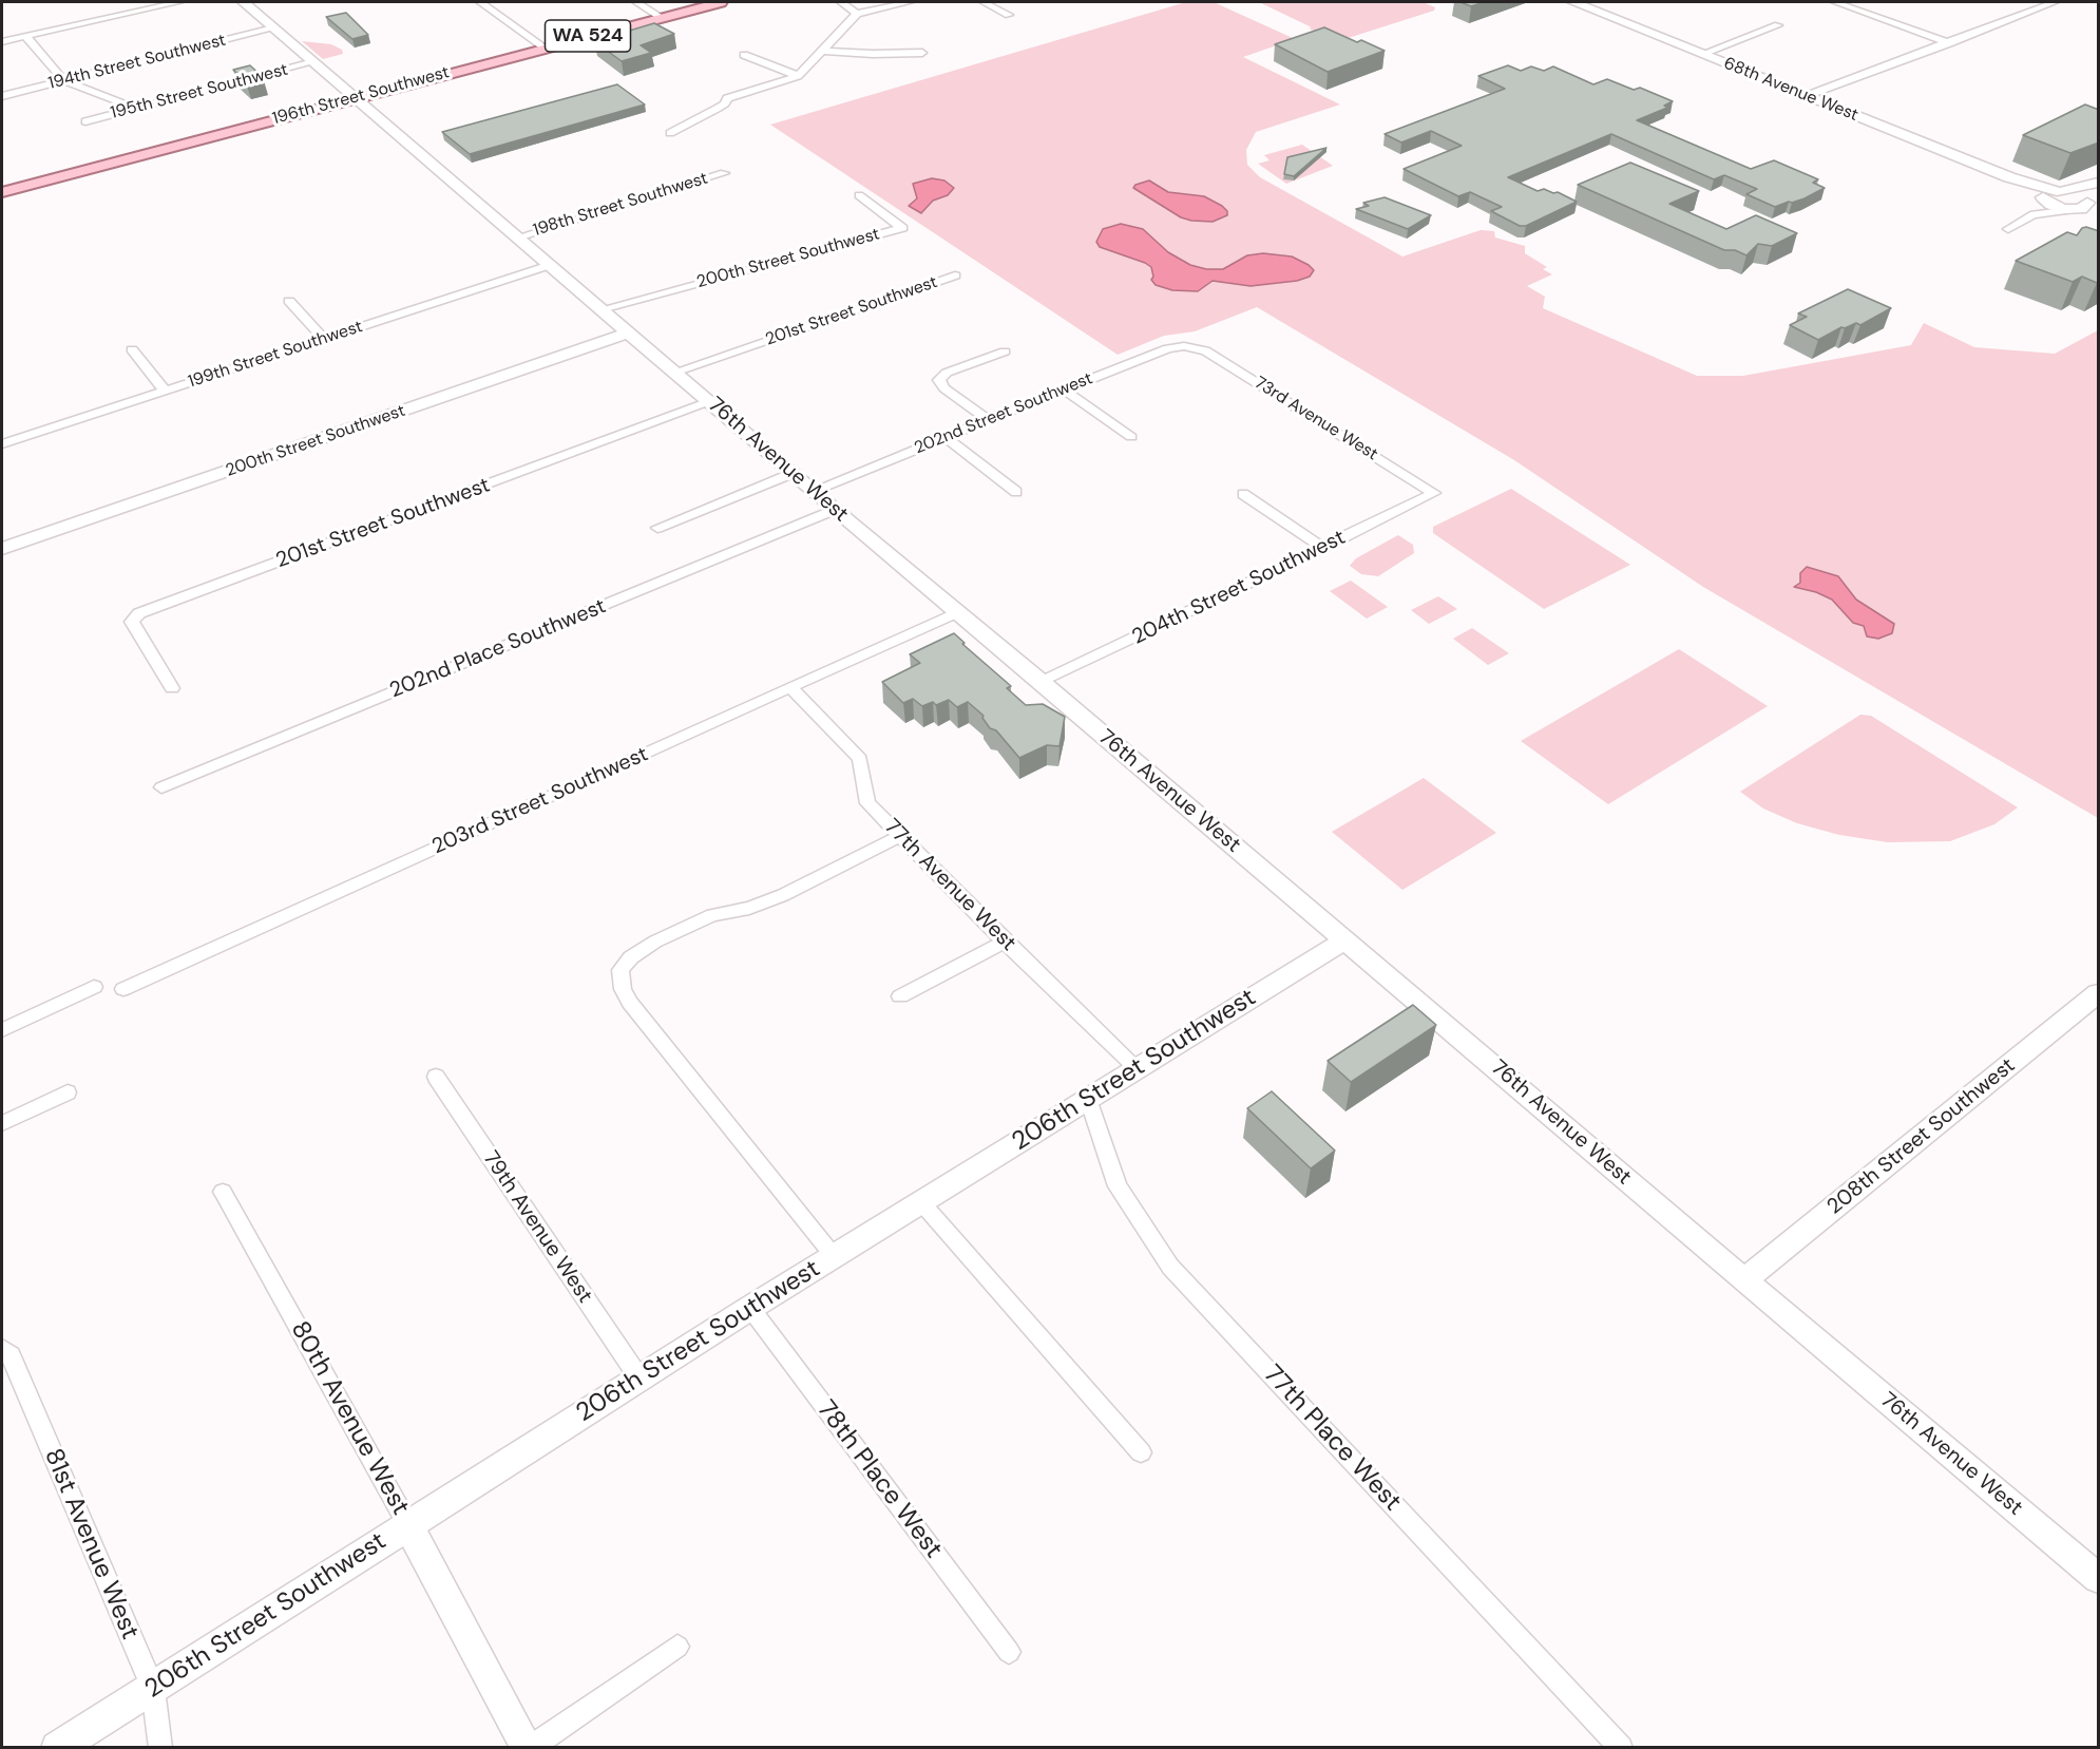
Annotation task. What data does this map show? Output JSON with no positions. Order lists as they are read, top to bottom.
{
  "streets": {
    "main road": ["WA 524", "196th Street Southwest"],
    "street": [
      "194th Street Southwest",
      "68th Avenue West",
      "195th Street Southwest",
      "198th Street Southwest",
      "200th Street Southwest",
      "201st Street Southwest",
      "199th Street Southwest",
      "202nd Street Southwest",
      "73rd Avenue West",
      "76th Avenue West",
      "204th Street Southwest",
      "202nd Place Southwest",
      "203rd Street Southwest",
      "77th Avenue West",
      "206th Street Southwest",
      "208th Street Southwest",
      "79th Avenue West",
      "80th Avenue West",
      "77th Place West",
      "78th Place West",
      "81st Avenue West"
    ]
  },
  "crossings": [
    ["194th Street Southwest", "76th Avenue West"],
    ["195th Street Southwest", "76th Avenue West"],
    ["196th Street Southwest", "76th Avenue West"],
    ["198th Street Southwest", "76th Avenue West"],
    ["200th Street Southwest", "76th Avenue West"],
    ["201st Street Southwest", "76th Avenue West"],
    ["199th Street Southwest", "76th Avenue West"],
    ["202nd Street Southwest", "73rd Avenue West"],
    ["202nd Street Southwest", "76th Avenue West"],
    ["73rd Avenue West", "204th Street Southwest"],
    ["76th Avenue West", "204th Street Southwest"],
    ["76th Avenue West", "202nd Place Southwest"],
    ["76th Avenue West", "203rd Street Southwest"],
    ["76th Avenue West", "206th Street Southwest"],
    ["76th Avenue West", "208th Street Southwest"],
    ["203rd Street Southwest", "77th Avenue West"],
    ["77th Avenue West", "206th Street Southwest"],
    ["206th Street Southwest", "79th Avenue West"],
    ["206th Street Southwest", "80th Avenue West"],
    ["206th Street Southwest", "77th Place West"],
    ["206th Street Southwest", "78th Place West"],
    ["206th Street Southwest", "81st Avenue West"]
  ]
}
